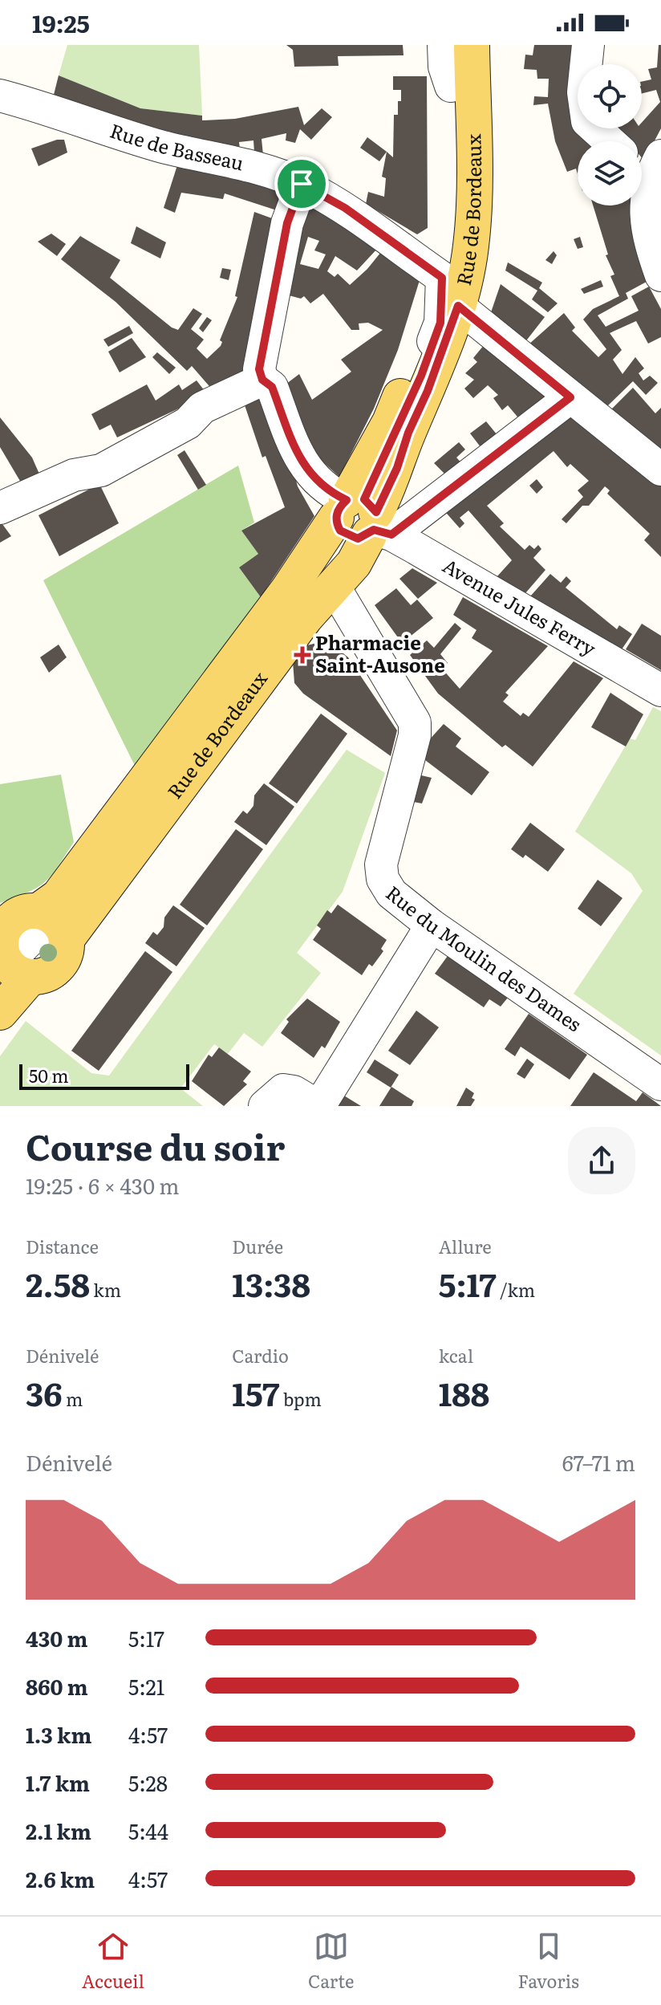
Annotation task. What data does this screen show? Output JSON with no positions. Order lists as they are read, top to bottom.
{
  "streets": {
    "main road": ["Rue de Bordeaux"],
    "street": ["Rue de Basseau", "Avenue Jules Ferry", "Rue du Moulin des Dames"]
  },
  "crossings": [
    ["Rue de Basseau", "Rue de Bordeaux"],
    ["Rue de Bordeaux", "Avenue Jules Ferry"],
    ["Rue de Bordeaux", "Rue du Moulin des Dames"]
  ],
  "places": {
    "health": ["Pharmacie Saint-Ausone"]
  },
  "scale_bar": "50 m",
  "page": {
    "status": "19:25",
    "scale": "50 m",
    "heading": ["Course du soir", "19:25 · 6 × 430 m"],
    "stats": [
      ["Distance", "2.58 km"],
      ["Durée", "13:38"],
      ["Allure", "5:17 /km"],
      ["Dénivelé", "36 m"],
      ["Cardio", "157 bpm"],
      ["kcal", "188"]
    ],
    "chart": ["Dénivelé", "67–71 m"],
    "list": [
      {
        "name": "430 m",
        "note": "5:17"
      },
      {
        "name": "860 m",
        "note": "5:21"
      },
      {
        "name": "1.3 km",
        "note": "4:57"
      },
      {
        "name": "1.7 km",
        "note": "5:28"
      },
      {
        "name": "2.1 km",
        "note": "5:44"
      },
      {
        "name": "2.6 km",
        "note": "4:57"
      }
    ],
    "tabs": ["Accueil", "Carte", "Favoris"]
  }
}
